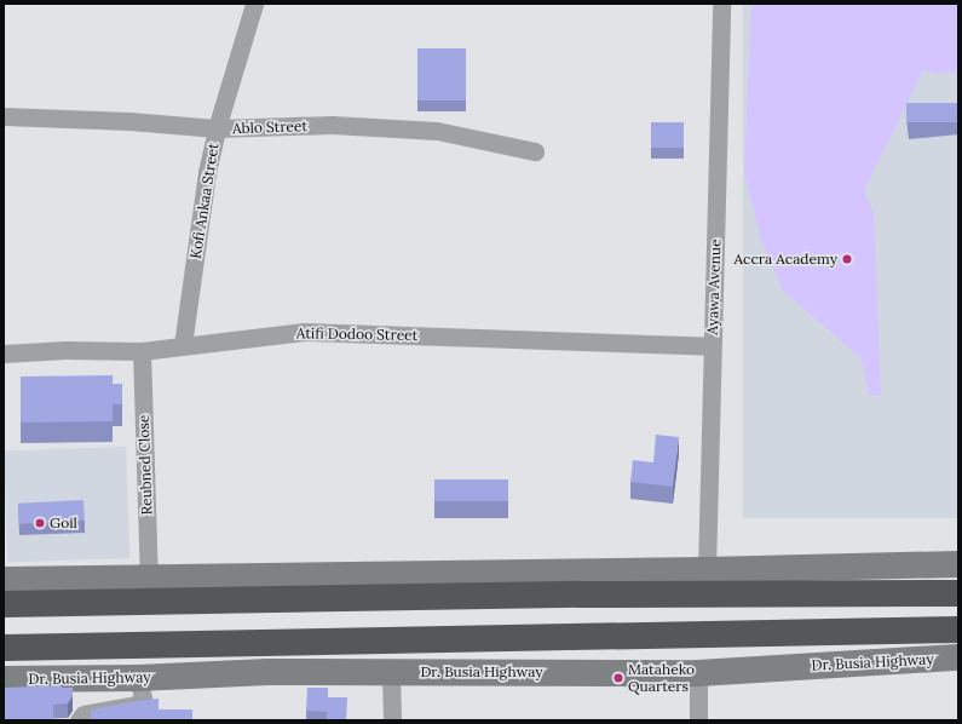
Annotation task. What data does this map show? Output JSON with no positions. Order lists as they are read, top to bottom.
{
  "streets": {
    "highway": ["Dr. Busia Highway"],
    "street": [
      "Ablo Street",
      "Kofi Ankaa Street",
      "Ayawa Avenue",
      "Atifi Dodoo Street",
      "Reubned Close"
    ]
  },
  "crossings": [
    ["Ablo Street", "Kofi Ankaa Street"],
    ["Kofi Ankaa Street", "Atifi Dodoo Street"],
    ["Ayawa Avenue", "Atifi Dodoo Street"],
    ["Atifi Dodoo Street", "Reubned Close"]
  ],
  "places": ["Accra Academy", "Goil", "Mataheko Quarters"]
}
